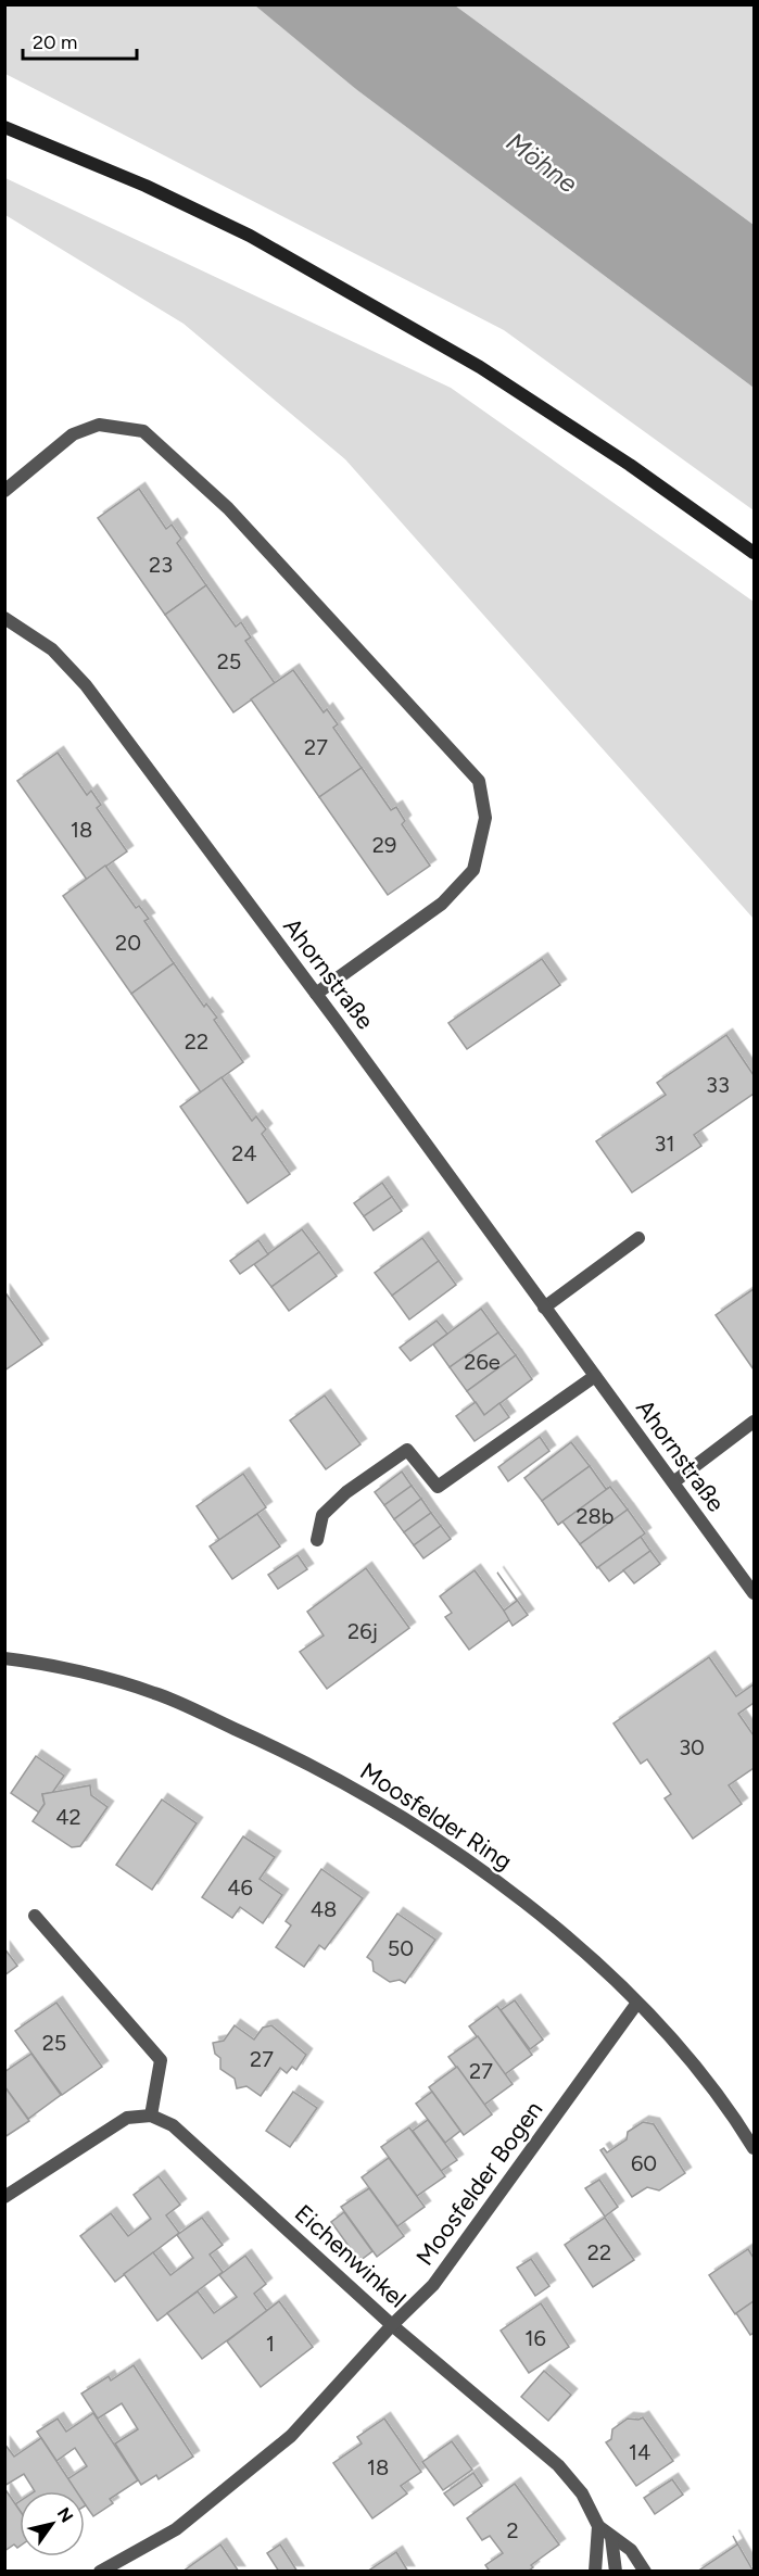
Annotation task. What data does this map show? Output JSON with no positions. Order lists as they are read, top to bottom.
{
  "streets": {
    "street": [
      "Ahornstraße",
      "Moosfelder Ring",
      "Moosfelder Bogen",
      "Eichenwinkel"
    ]
  },
  "crossings": [
    ["Moosfelder Ring", "Moosfelder Bogen"],
    ["Moosfelder Bogen", "Eichenwinkel"]
  ],
  "water": ["Möhne"],
  "house_numbers": [
    "23",
    "25",
    "27",
    "18",
    "29",
    "20",
    "22",
    "33",
    "31",
    "24",
    "26e",
    "28b",
    "26j",
    "30",
    "42",
    "46",
    "48",
    "50",
    "25",
    "27",
    "27",
    "60",
    "22",
    "16",
    "1",
    "14",
    "18",
    "2"
  ],
  "scale_bar": "20 m",
  "north": "top right"
}
